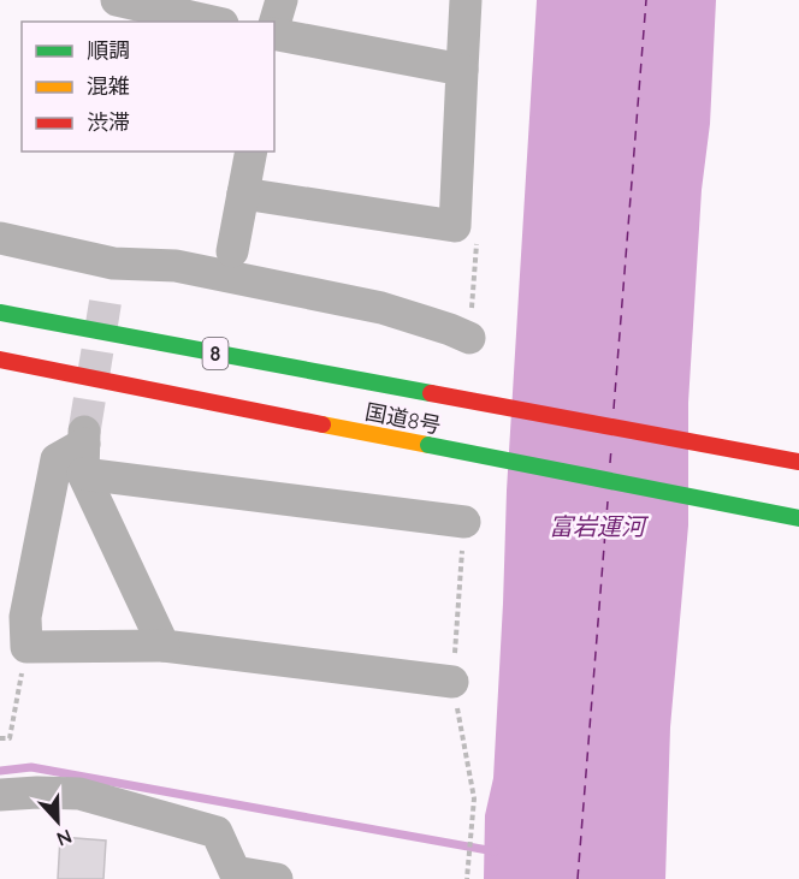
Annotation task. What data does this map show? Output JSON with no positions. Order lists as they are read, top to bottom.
{
  "streets": {
    "highway": ["8", "国道8号"]
  },
  "water": ["富岩運河"],
  "legend": ["順調", "混雑", "渋滞"],
  "north": "bottom"
}
